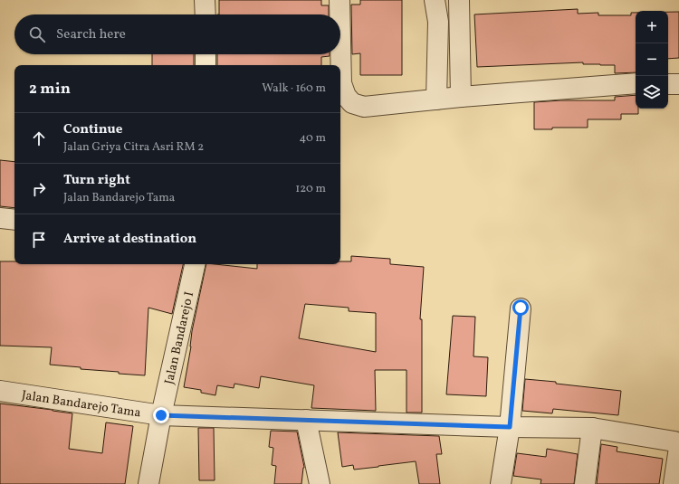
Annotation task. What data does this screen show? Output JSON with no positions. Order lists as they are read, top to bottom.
{
  "streets": {
    "street": ["Jalan Bandarejo I", "Jalan Bandarejo Tama"]
  },
  "crossings": [
    ["Jalan Bandarejo I", "Jalan Bandarejo Tama"]
  ],
  "page": {
    "map_buttons": ["+", "−"],
    "search": "Search here",
    "heading": ["2 min", "Walk · 160 m"],
    "list": [
      ["Continue", "Jalan Griya Citra Asri RM 2", "40 m"],
      ["Turn right", "Jalan Bandarejo Tama", "120 m"],
      "Arrive at destination"
    ]
  }
}
